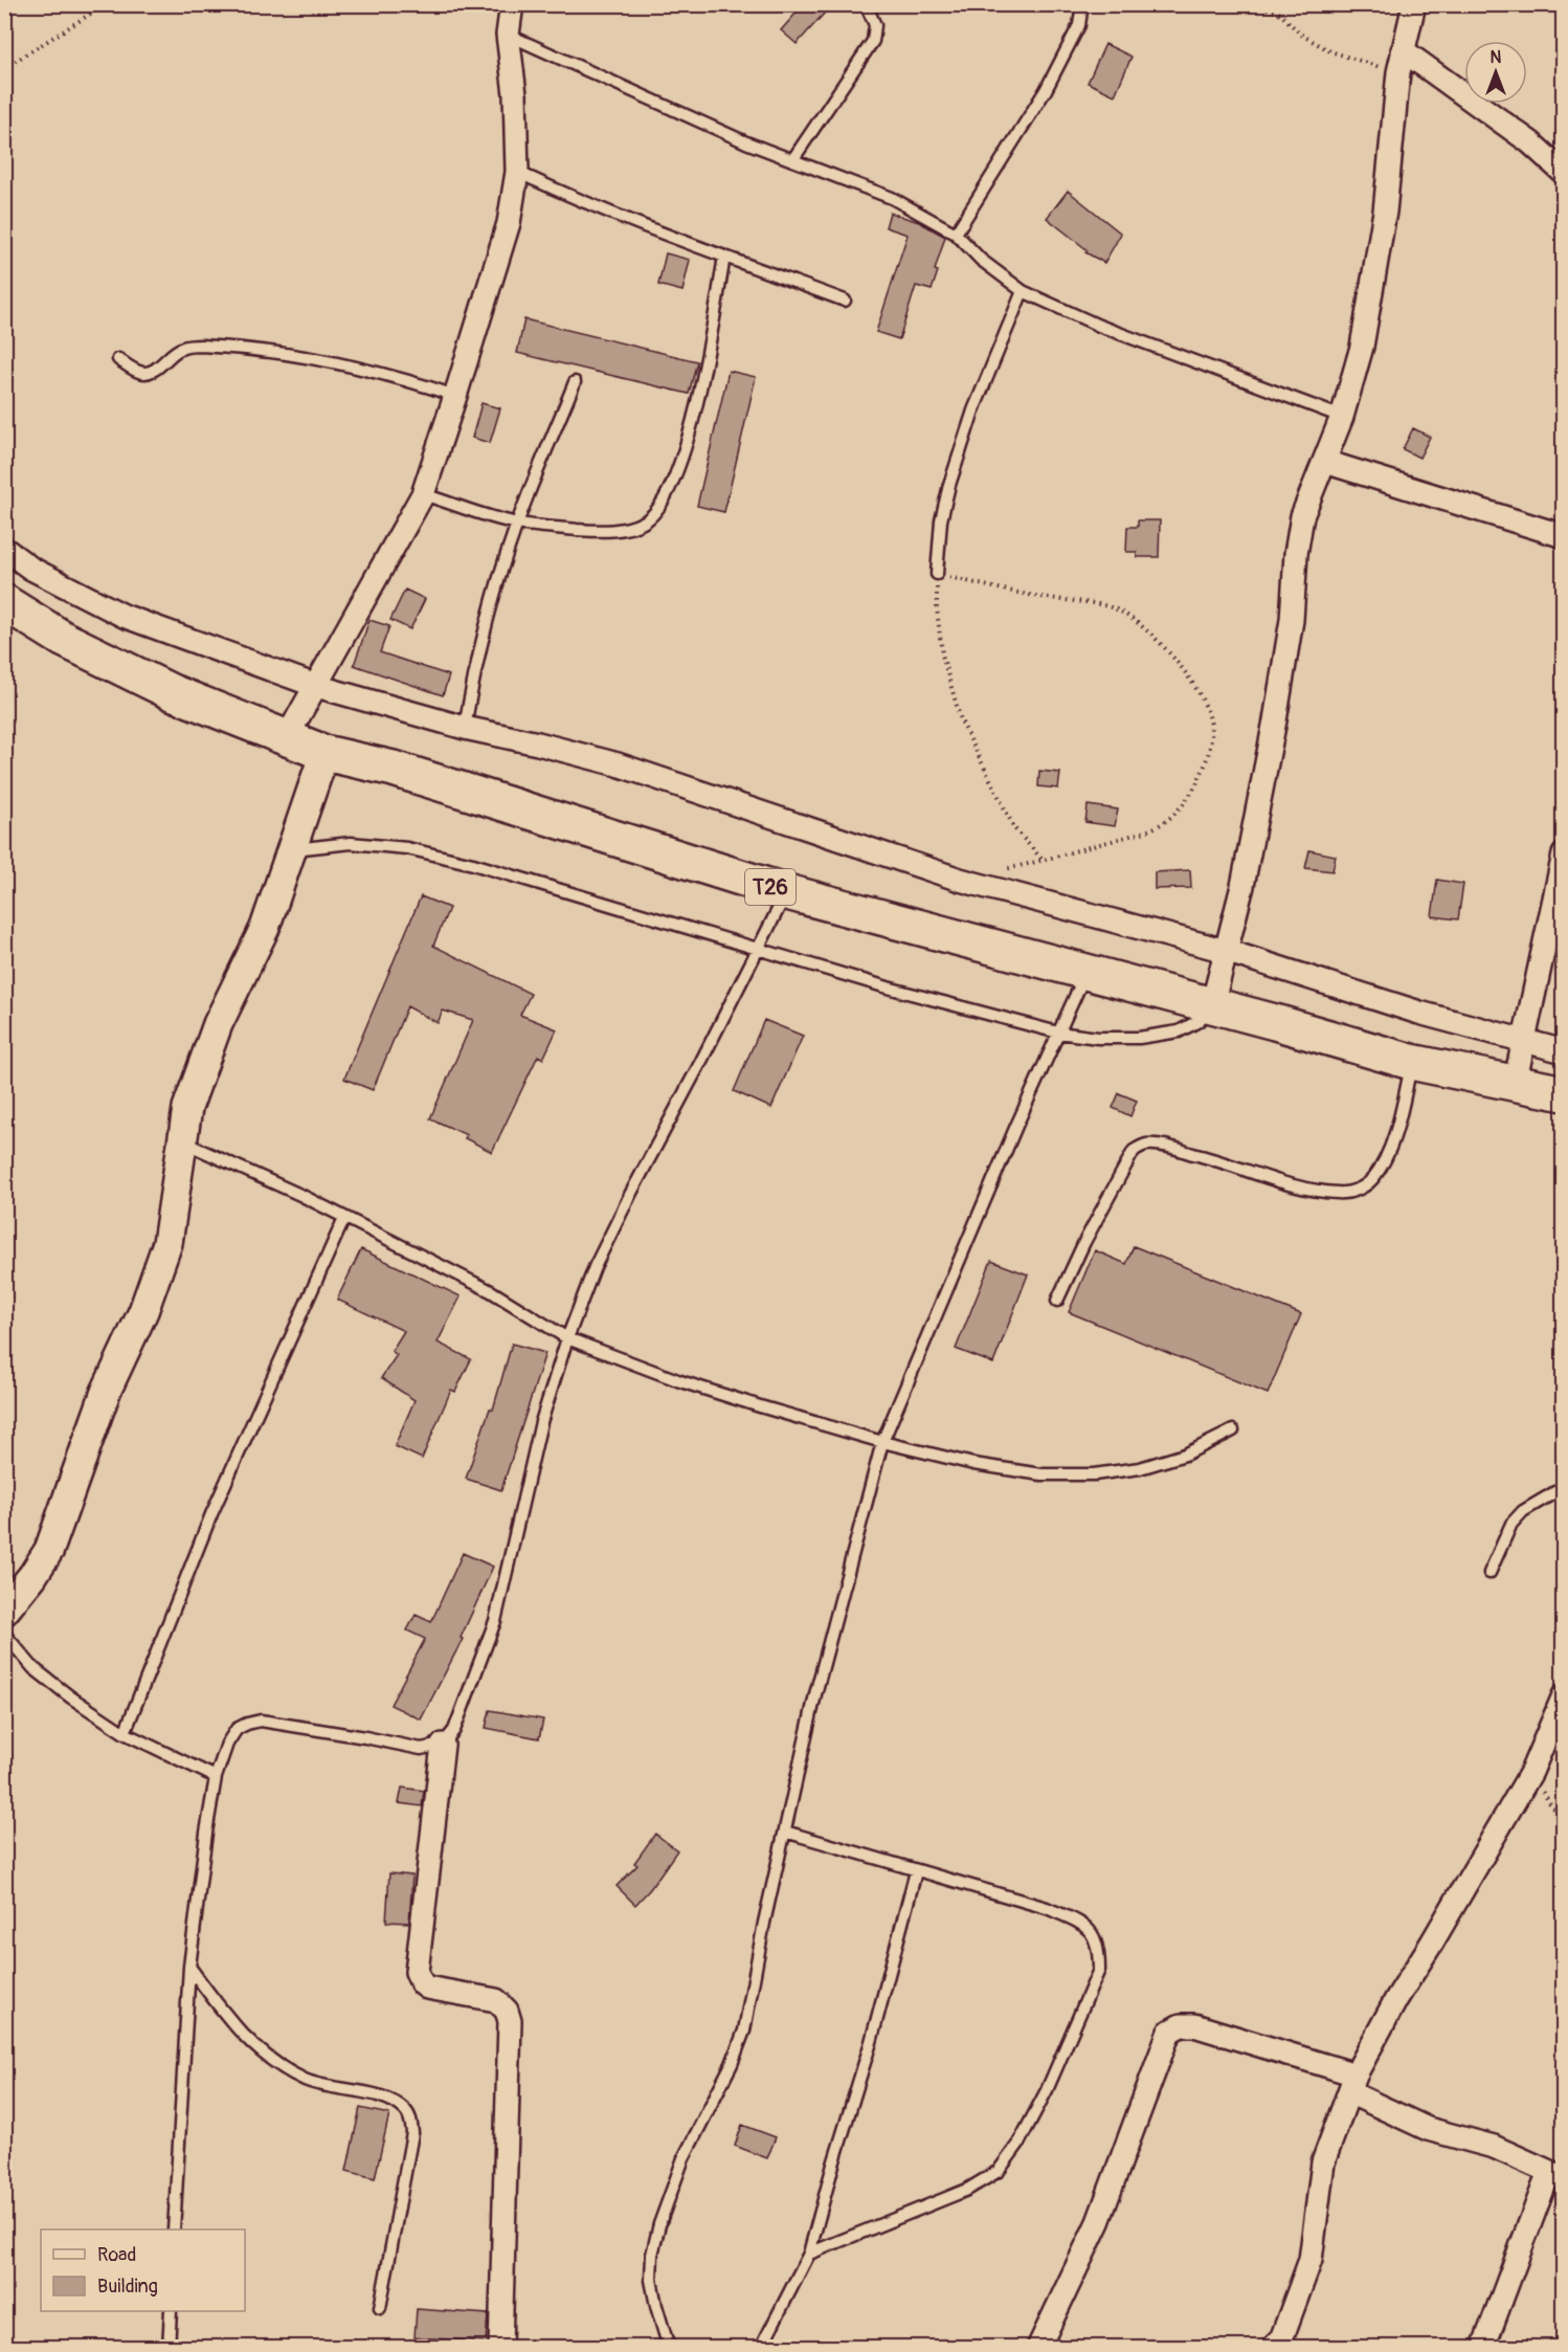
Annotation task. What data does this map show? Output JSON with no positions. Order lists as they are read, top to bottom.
{
  "streets": {
    "highway": ["T26"]
  },
  "legend": ["Road", "Building"],
  "north": "top"
}
